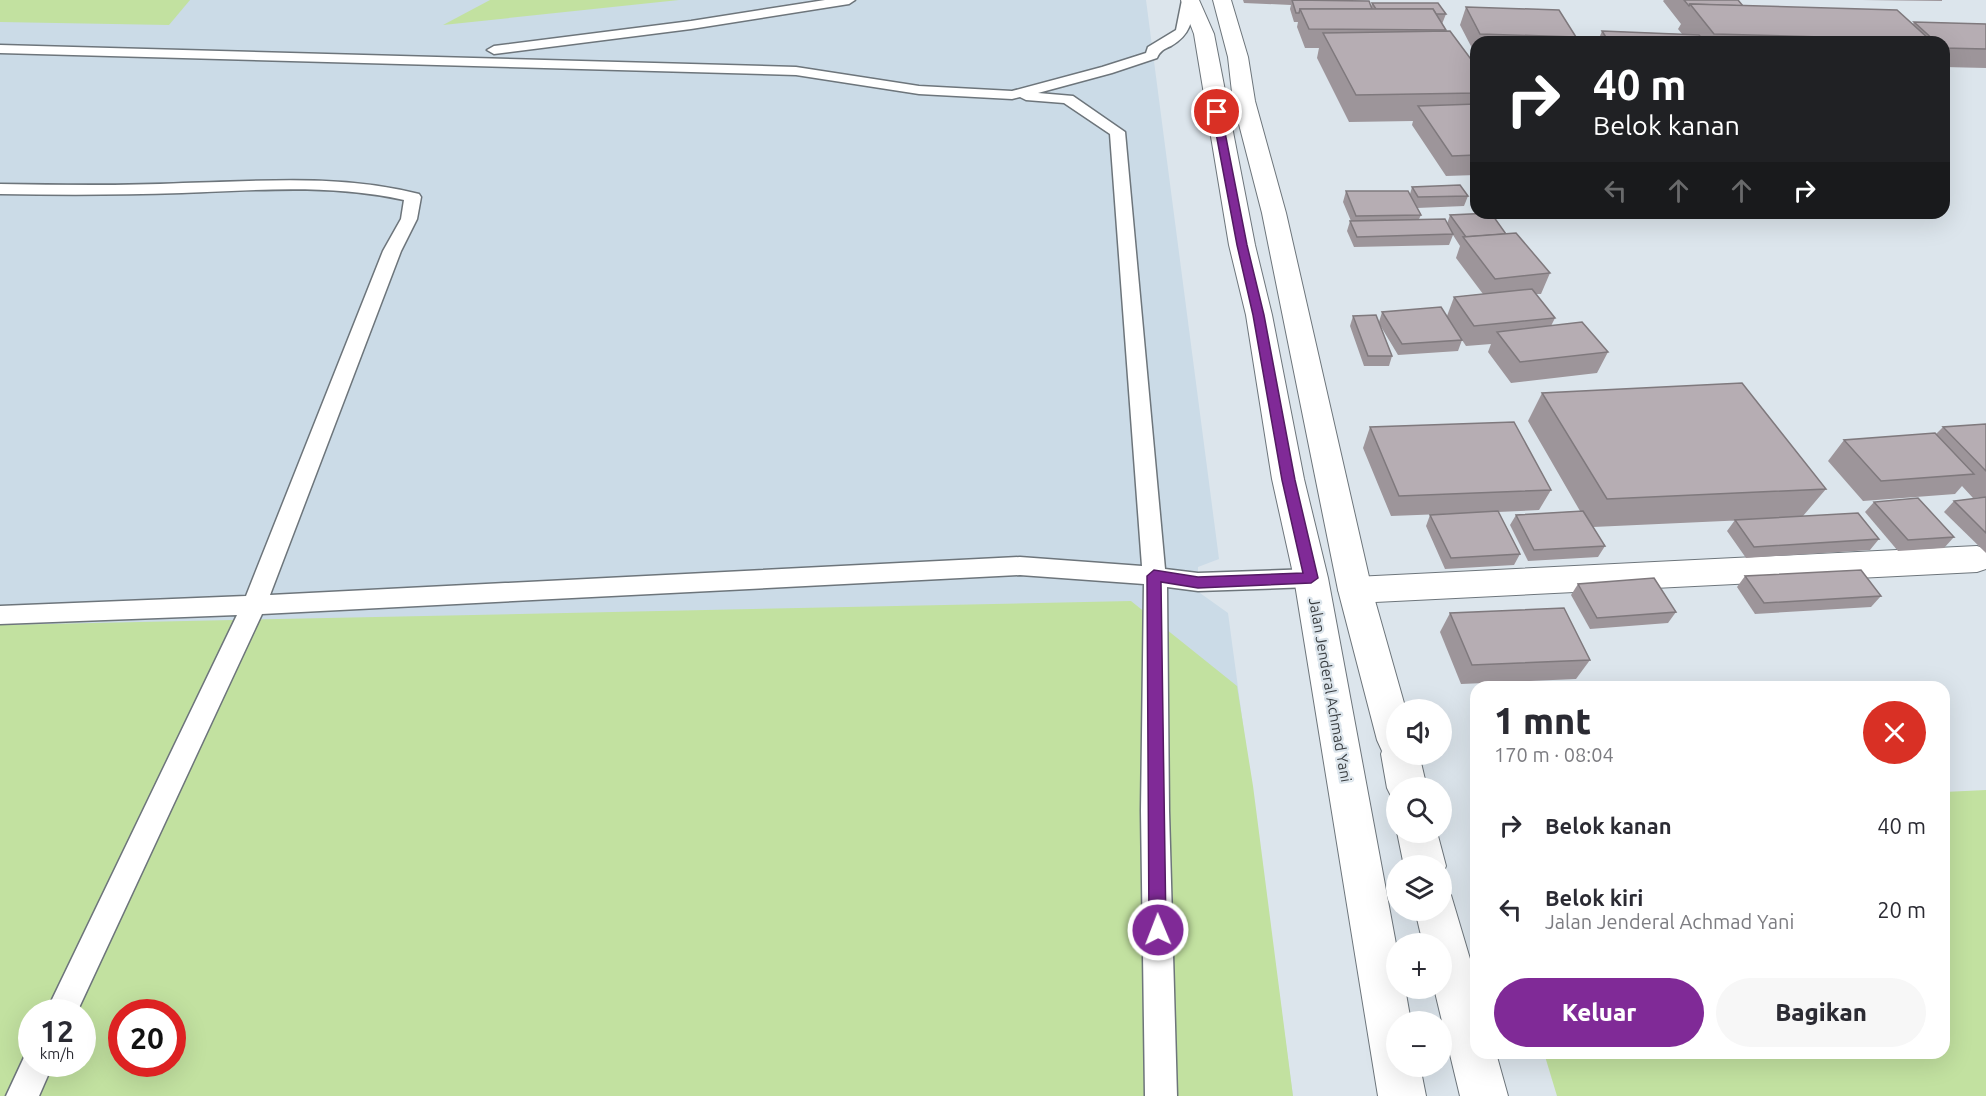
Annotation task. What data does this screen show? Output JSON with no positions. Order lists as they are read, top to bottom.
{
  "streets": {
    "main road": ["Jalan Jenderal Achmad Yani"]
  },
  "page": {
    "turn": ["40 m", "Belok kanan"],
    "heading": ["1 mnt", "170 m · 08:04"],
    "map_buttons": ["+", "−"],
    "list": [
      {
        "name": "Belok kanan",
        "value": "40 m"
      },
      {
        "name": "Belok kiri",
        "note": "Jalan Jenderal Achmad Yani",
        "value": "20 m"
      }
    ],
    "buttons": ["Keluar", "Bagikan"],
    "speed": "12 km/h",
    "limit": "20"
  }
}
